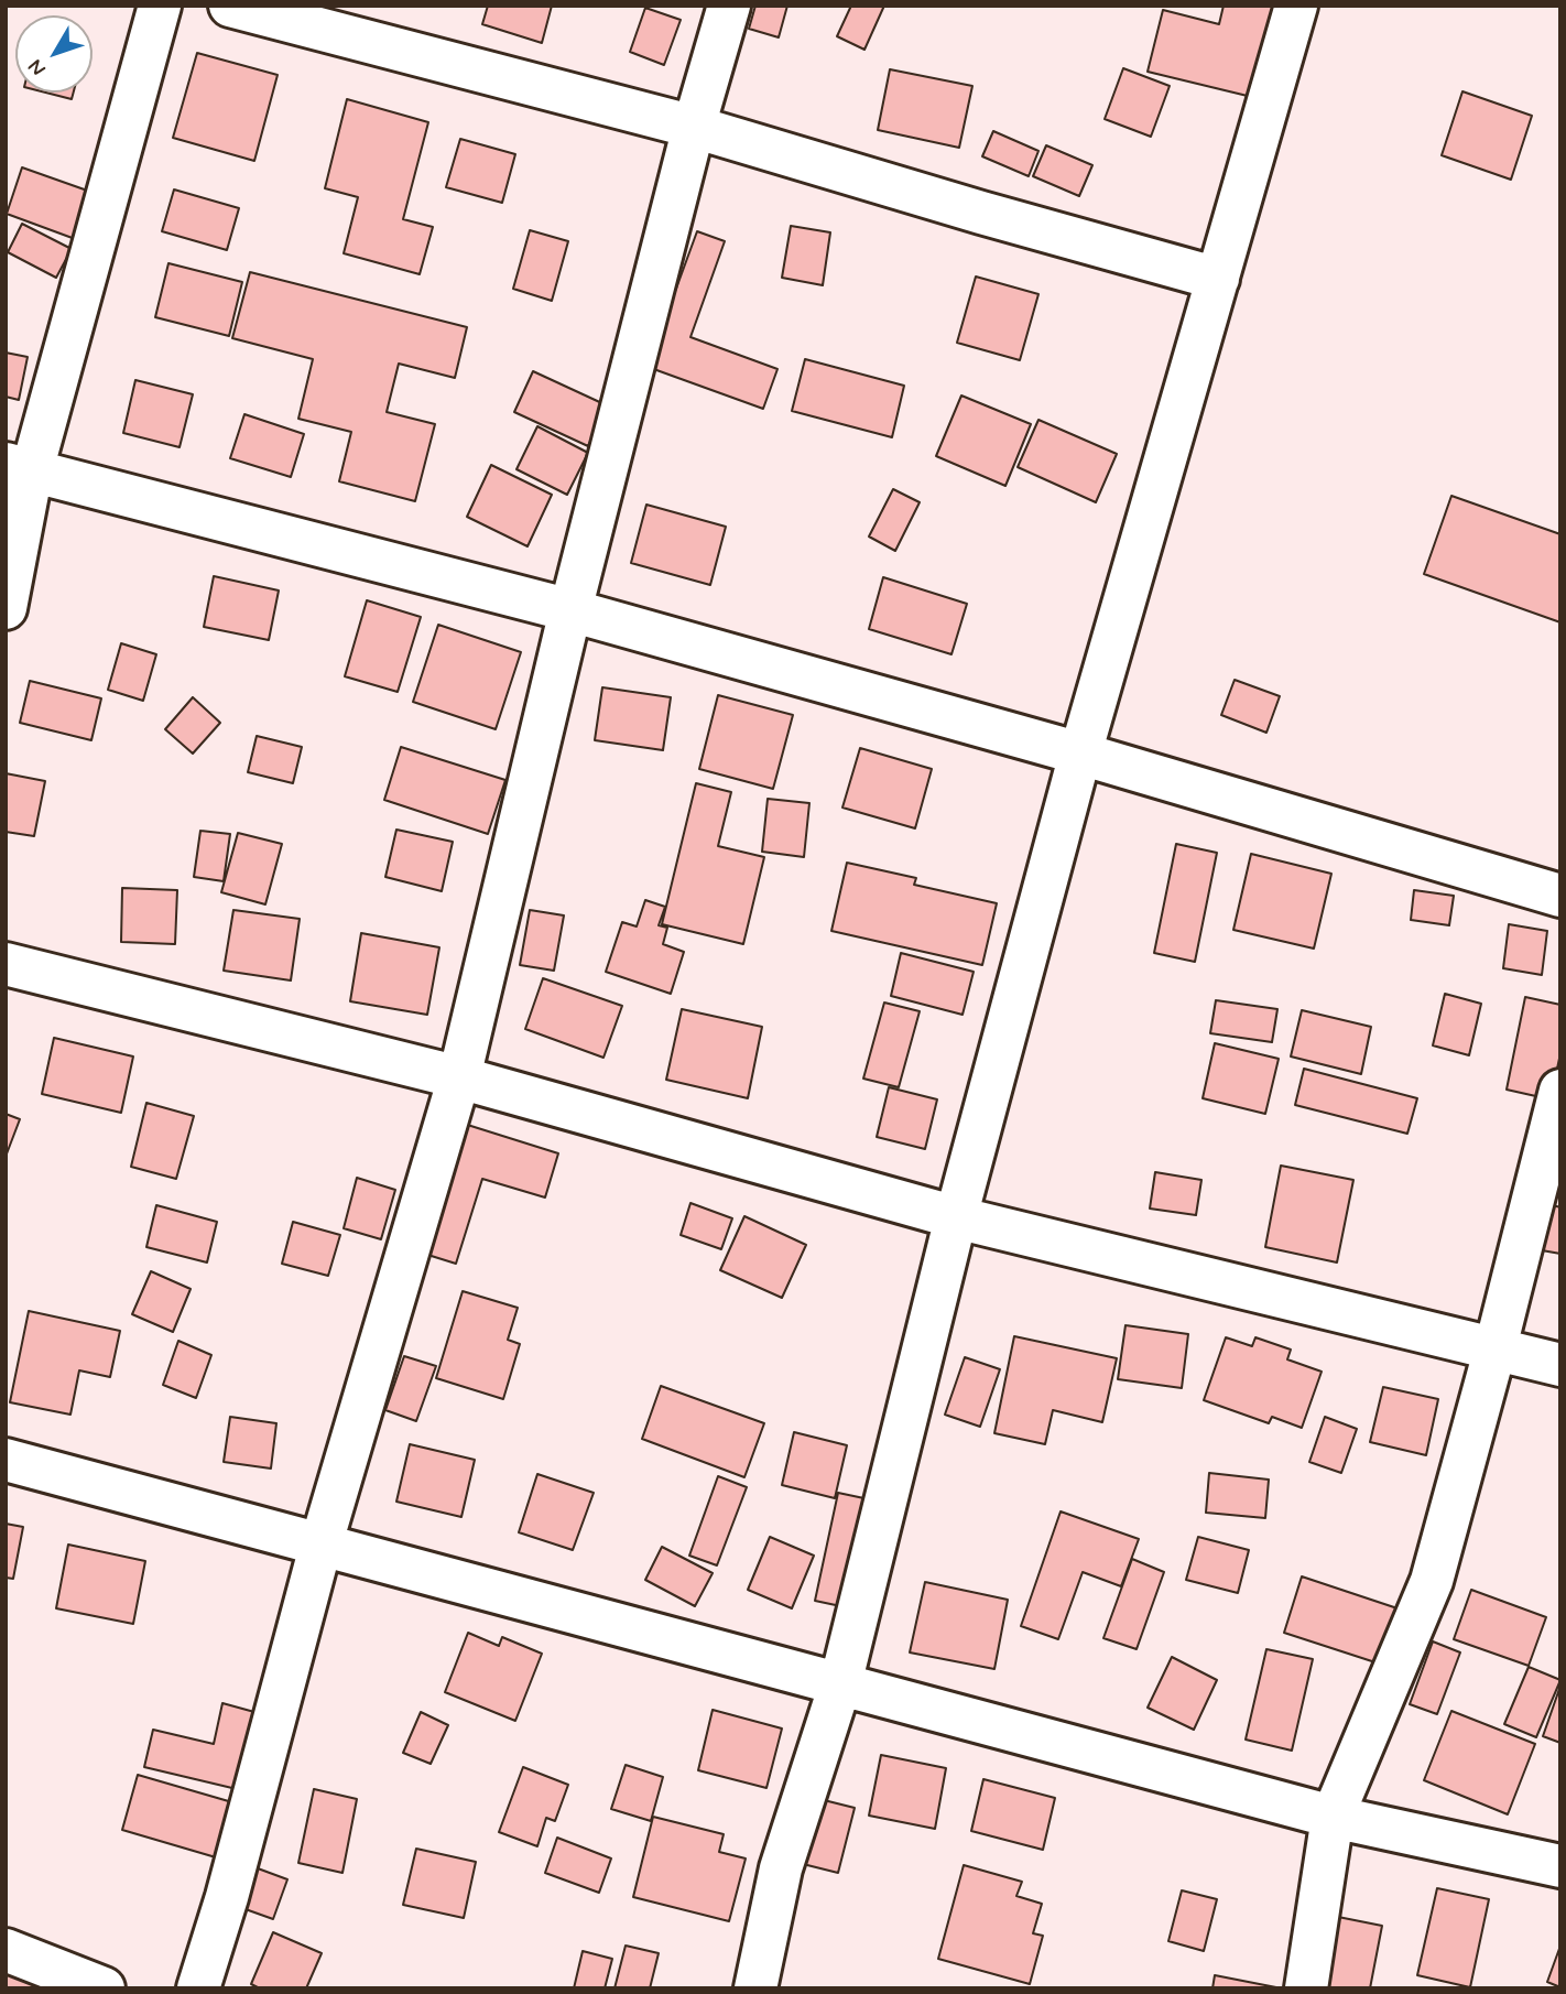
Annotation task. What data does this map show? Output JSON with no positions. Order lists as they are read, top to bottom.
{
  "north": "bottom left"
}
